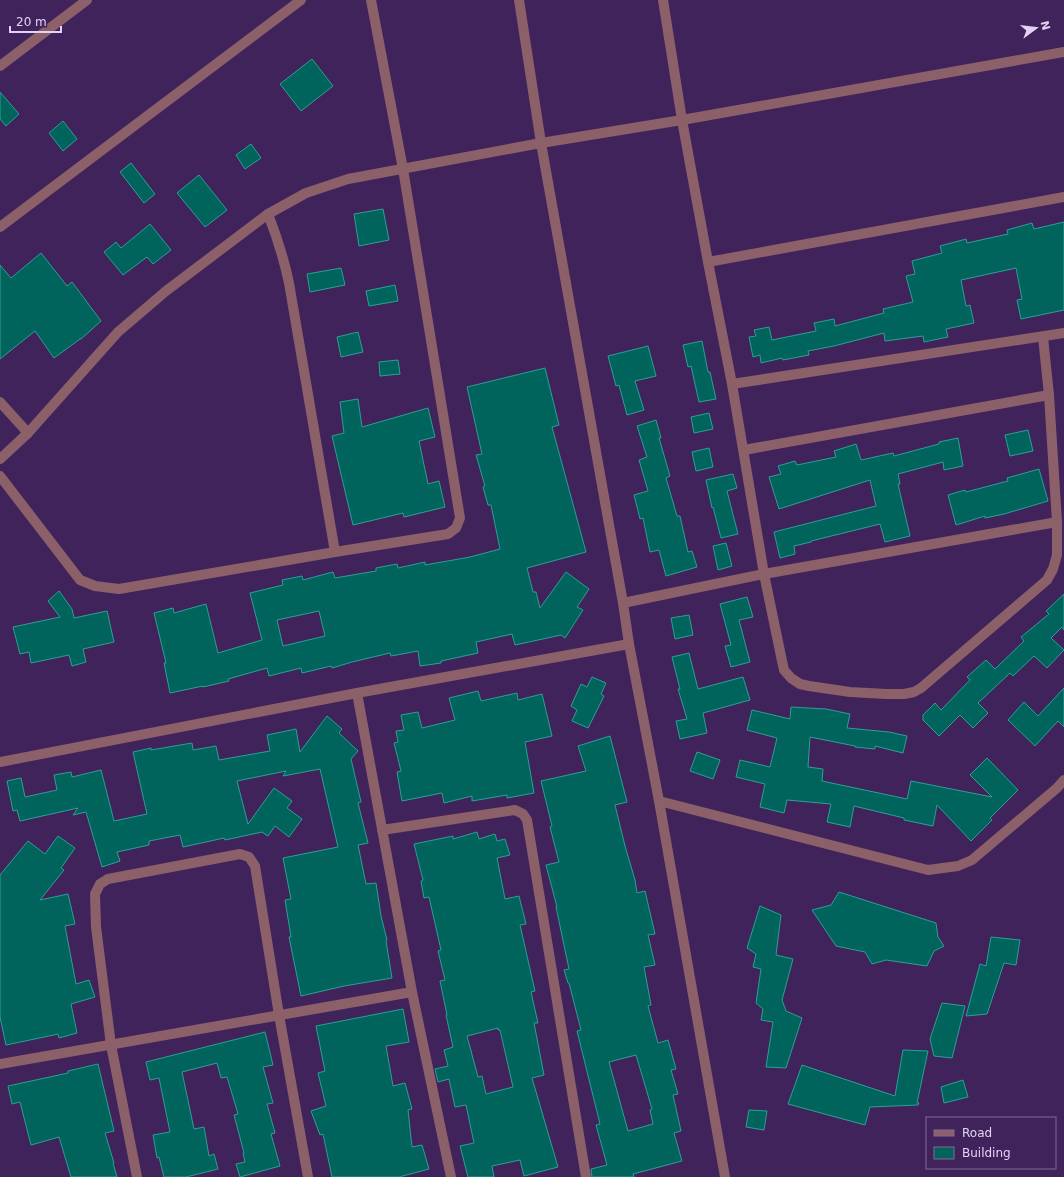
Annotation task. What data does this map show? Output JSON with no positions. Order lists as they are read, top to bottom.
{
  "legend": ["Road", "Building"],
  "scale_bar": "20 m",
  "north": "right"
}
